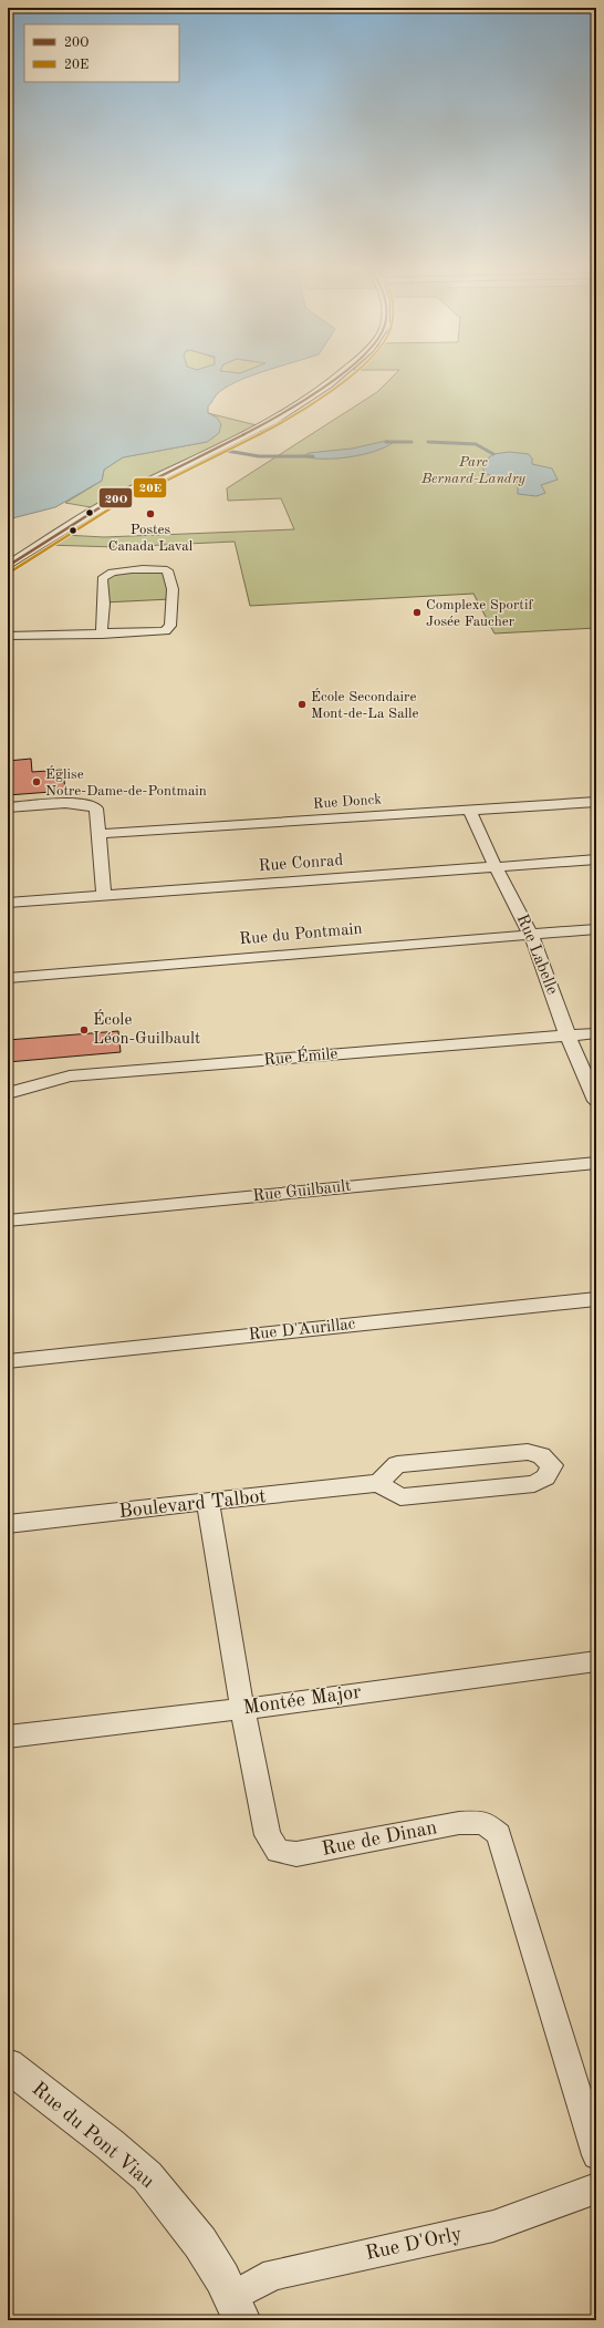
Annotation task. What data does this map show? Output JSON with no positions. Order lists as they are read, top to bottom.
{
  "streets": {
    "street": [
      "Rue Donck",
      "Rue Conrad",
      "Rue du Pontmain",
      "Rue Labelle",
      "Rue Émile",
      "Rue Guilbault",
      "Rue D'Aurillac",
      "Boulevard Talbot",
      "Montée Major",
      "Rue de Dinan",
      "Rue du Pont Viau",
      "Rue D'Orly"
    ]
  },
  "crossings": [
    ["Rue Donck", "Rue Labelle"],
    ["Rue Conrad", "Rue Labelle"],
    ["Rue du Pontmain", "Rue Labelle"],
    ["Rue Labelle", "Rue Émile"],
    ["Boulevard Talbot", "Rue de Dinan"],
    ["Montée Major", "Rue de Dinan"],
    ["Rue du Pont Viau", "Rue D'Orly"]
  ],
  "parks": ["Parc Bernard-Landry"],
  "places": [
    "Postes Canada Laval",
    "Complexe Sportif Josée Faucher",
    "École Secondaire Mont-de-La Salle",
    "Église Notre-Dame-de-Pontmain",
    "École Léon-Guilbault"
  ],
  "lines": ["transit line 20O", "transit line 20E"],
  "legend": ["20O", "20E"]
}
